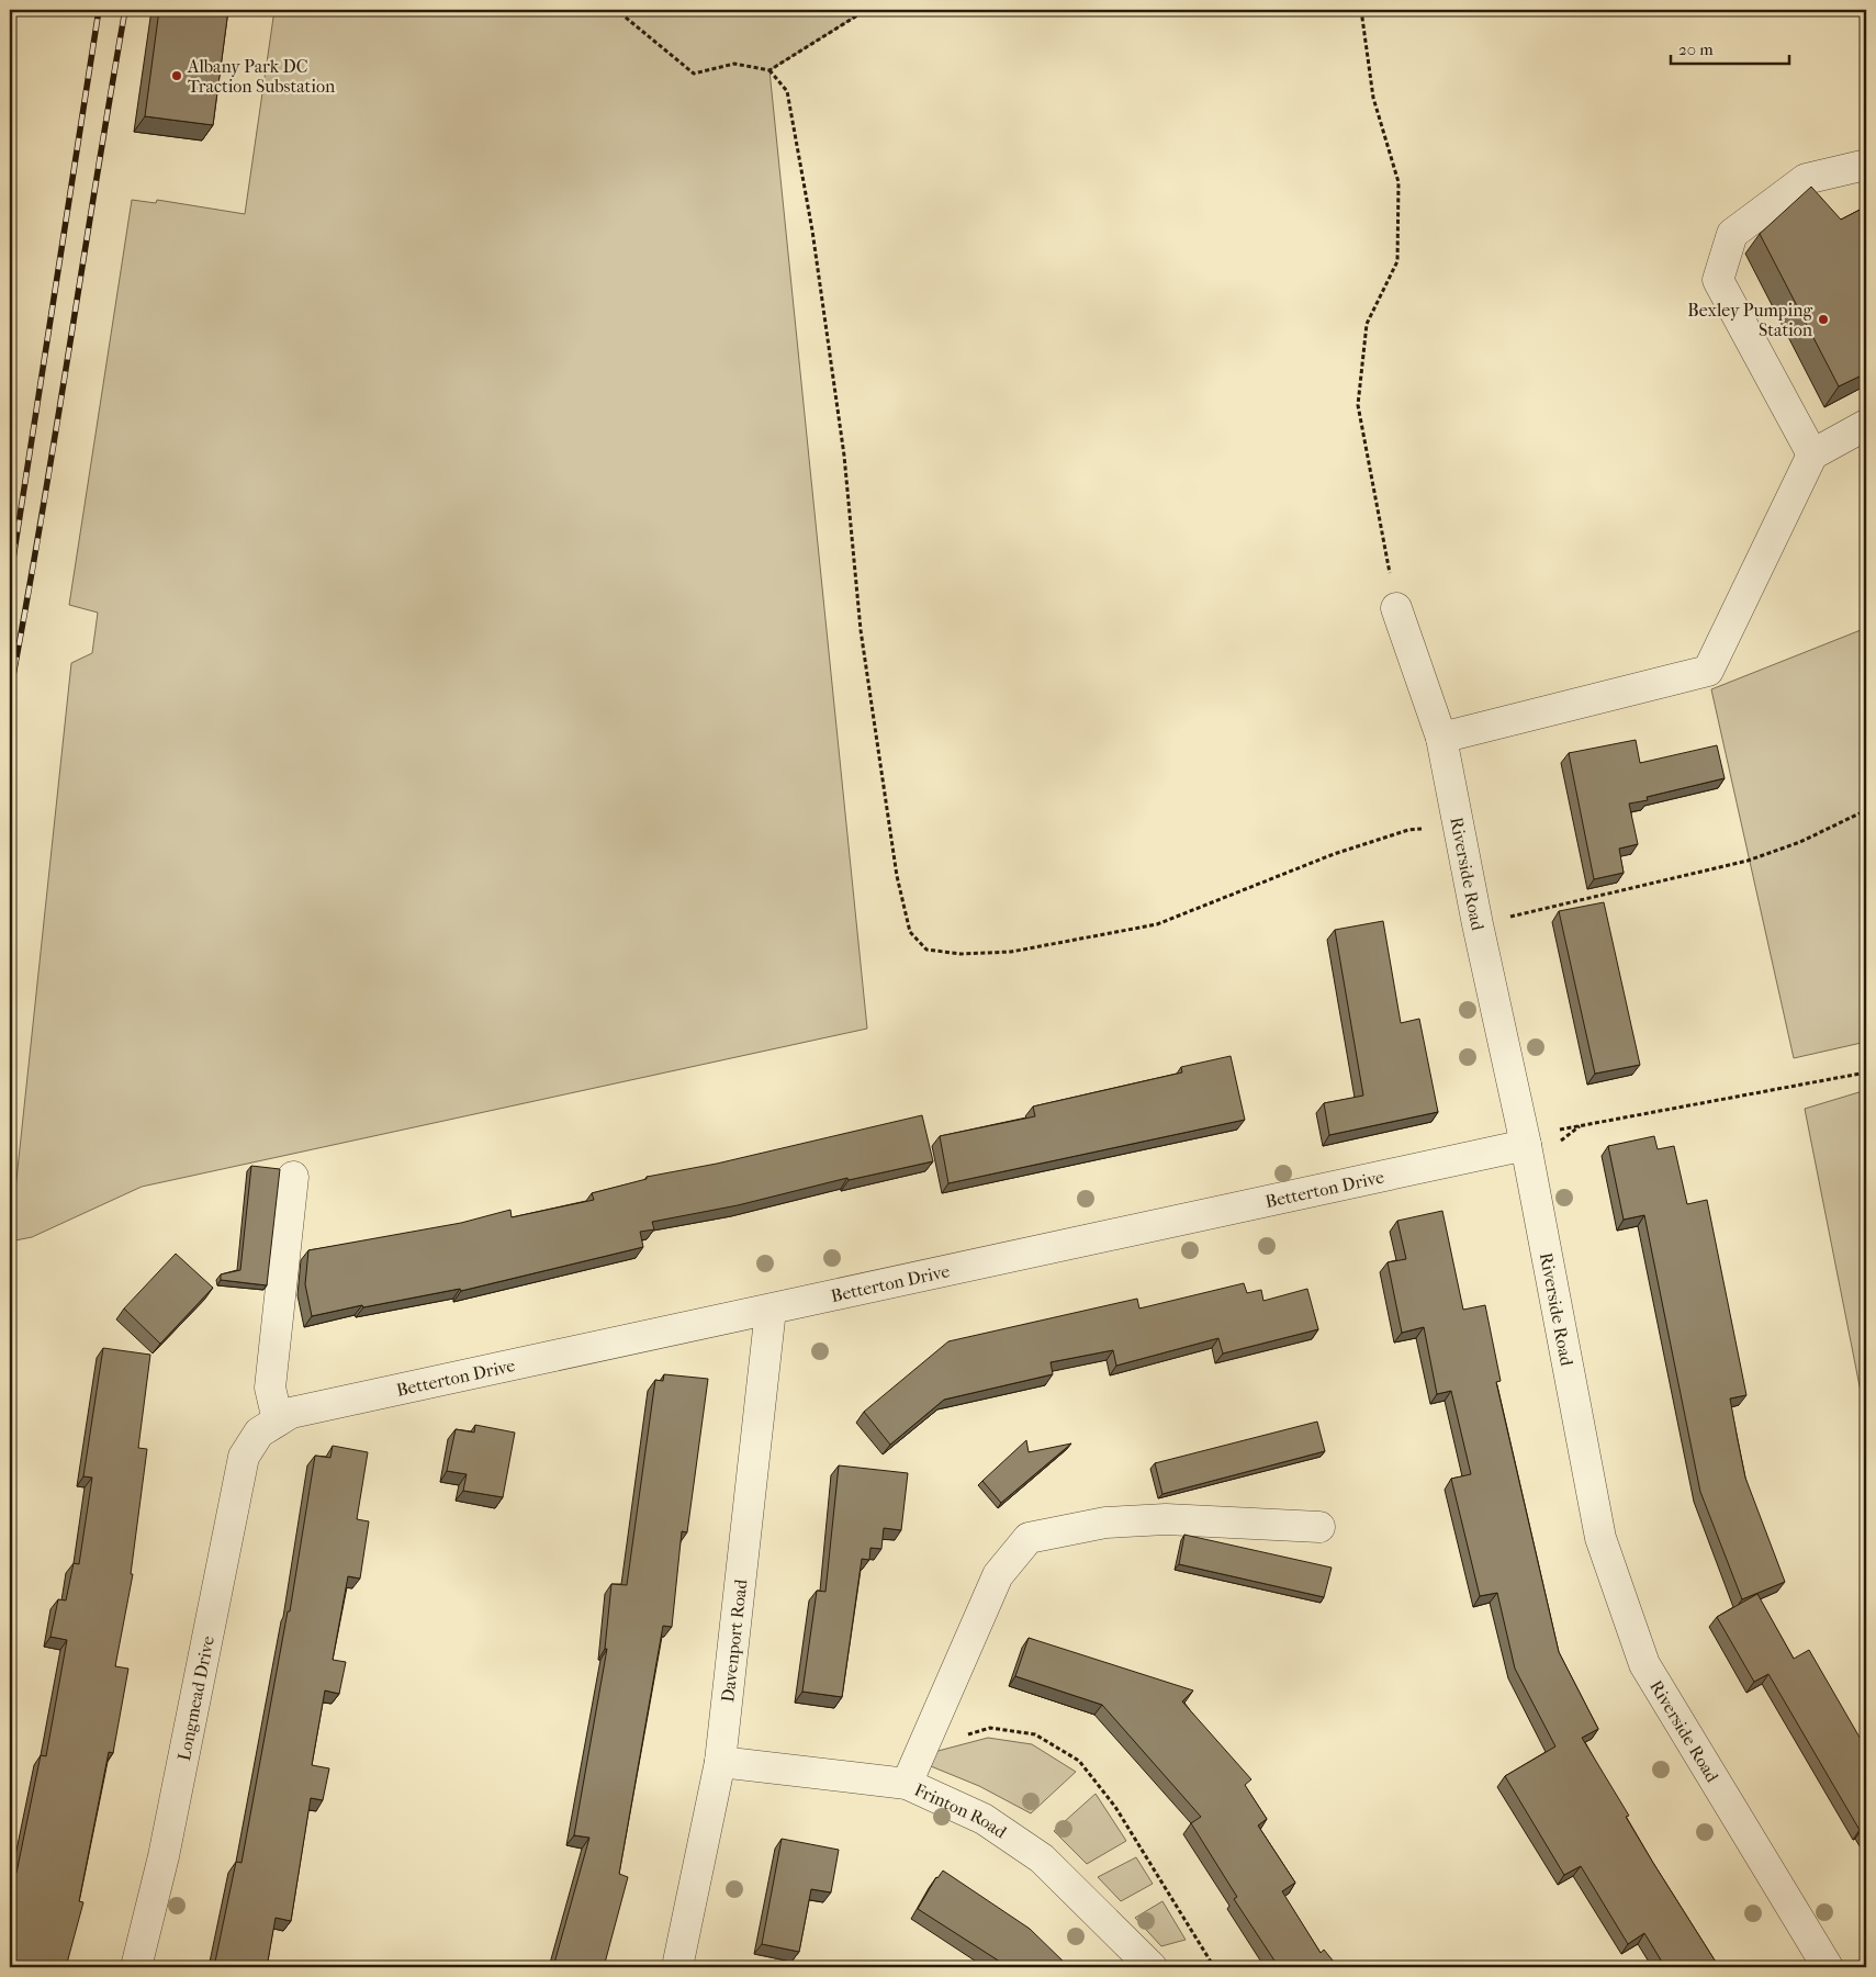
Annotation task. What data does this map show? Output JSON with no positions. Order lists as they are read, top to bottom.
{
  "streets": {
    "street": [
      "Riverside Road",
      "Betterton Drive",
      "Davenport Road",
      "Longmead Drive",
      "Frinton Road"
    ]
  },
  "crossings": [
    ["Riverside Road", "Betterton Drive"],
    ["Betterton Drive", "Davenport Road"],
    ["Betterton Drive", "Longmead Drive"],
    ["Davenport Road", "Frinton Road"]
  ],
  "places": ["Albany Park DC Traction Substation", "Bexley Pumping Station"],
  "scale_bar": "20 m"
}
